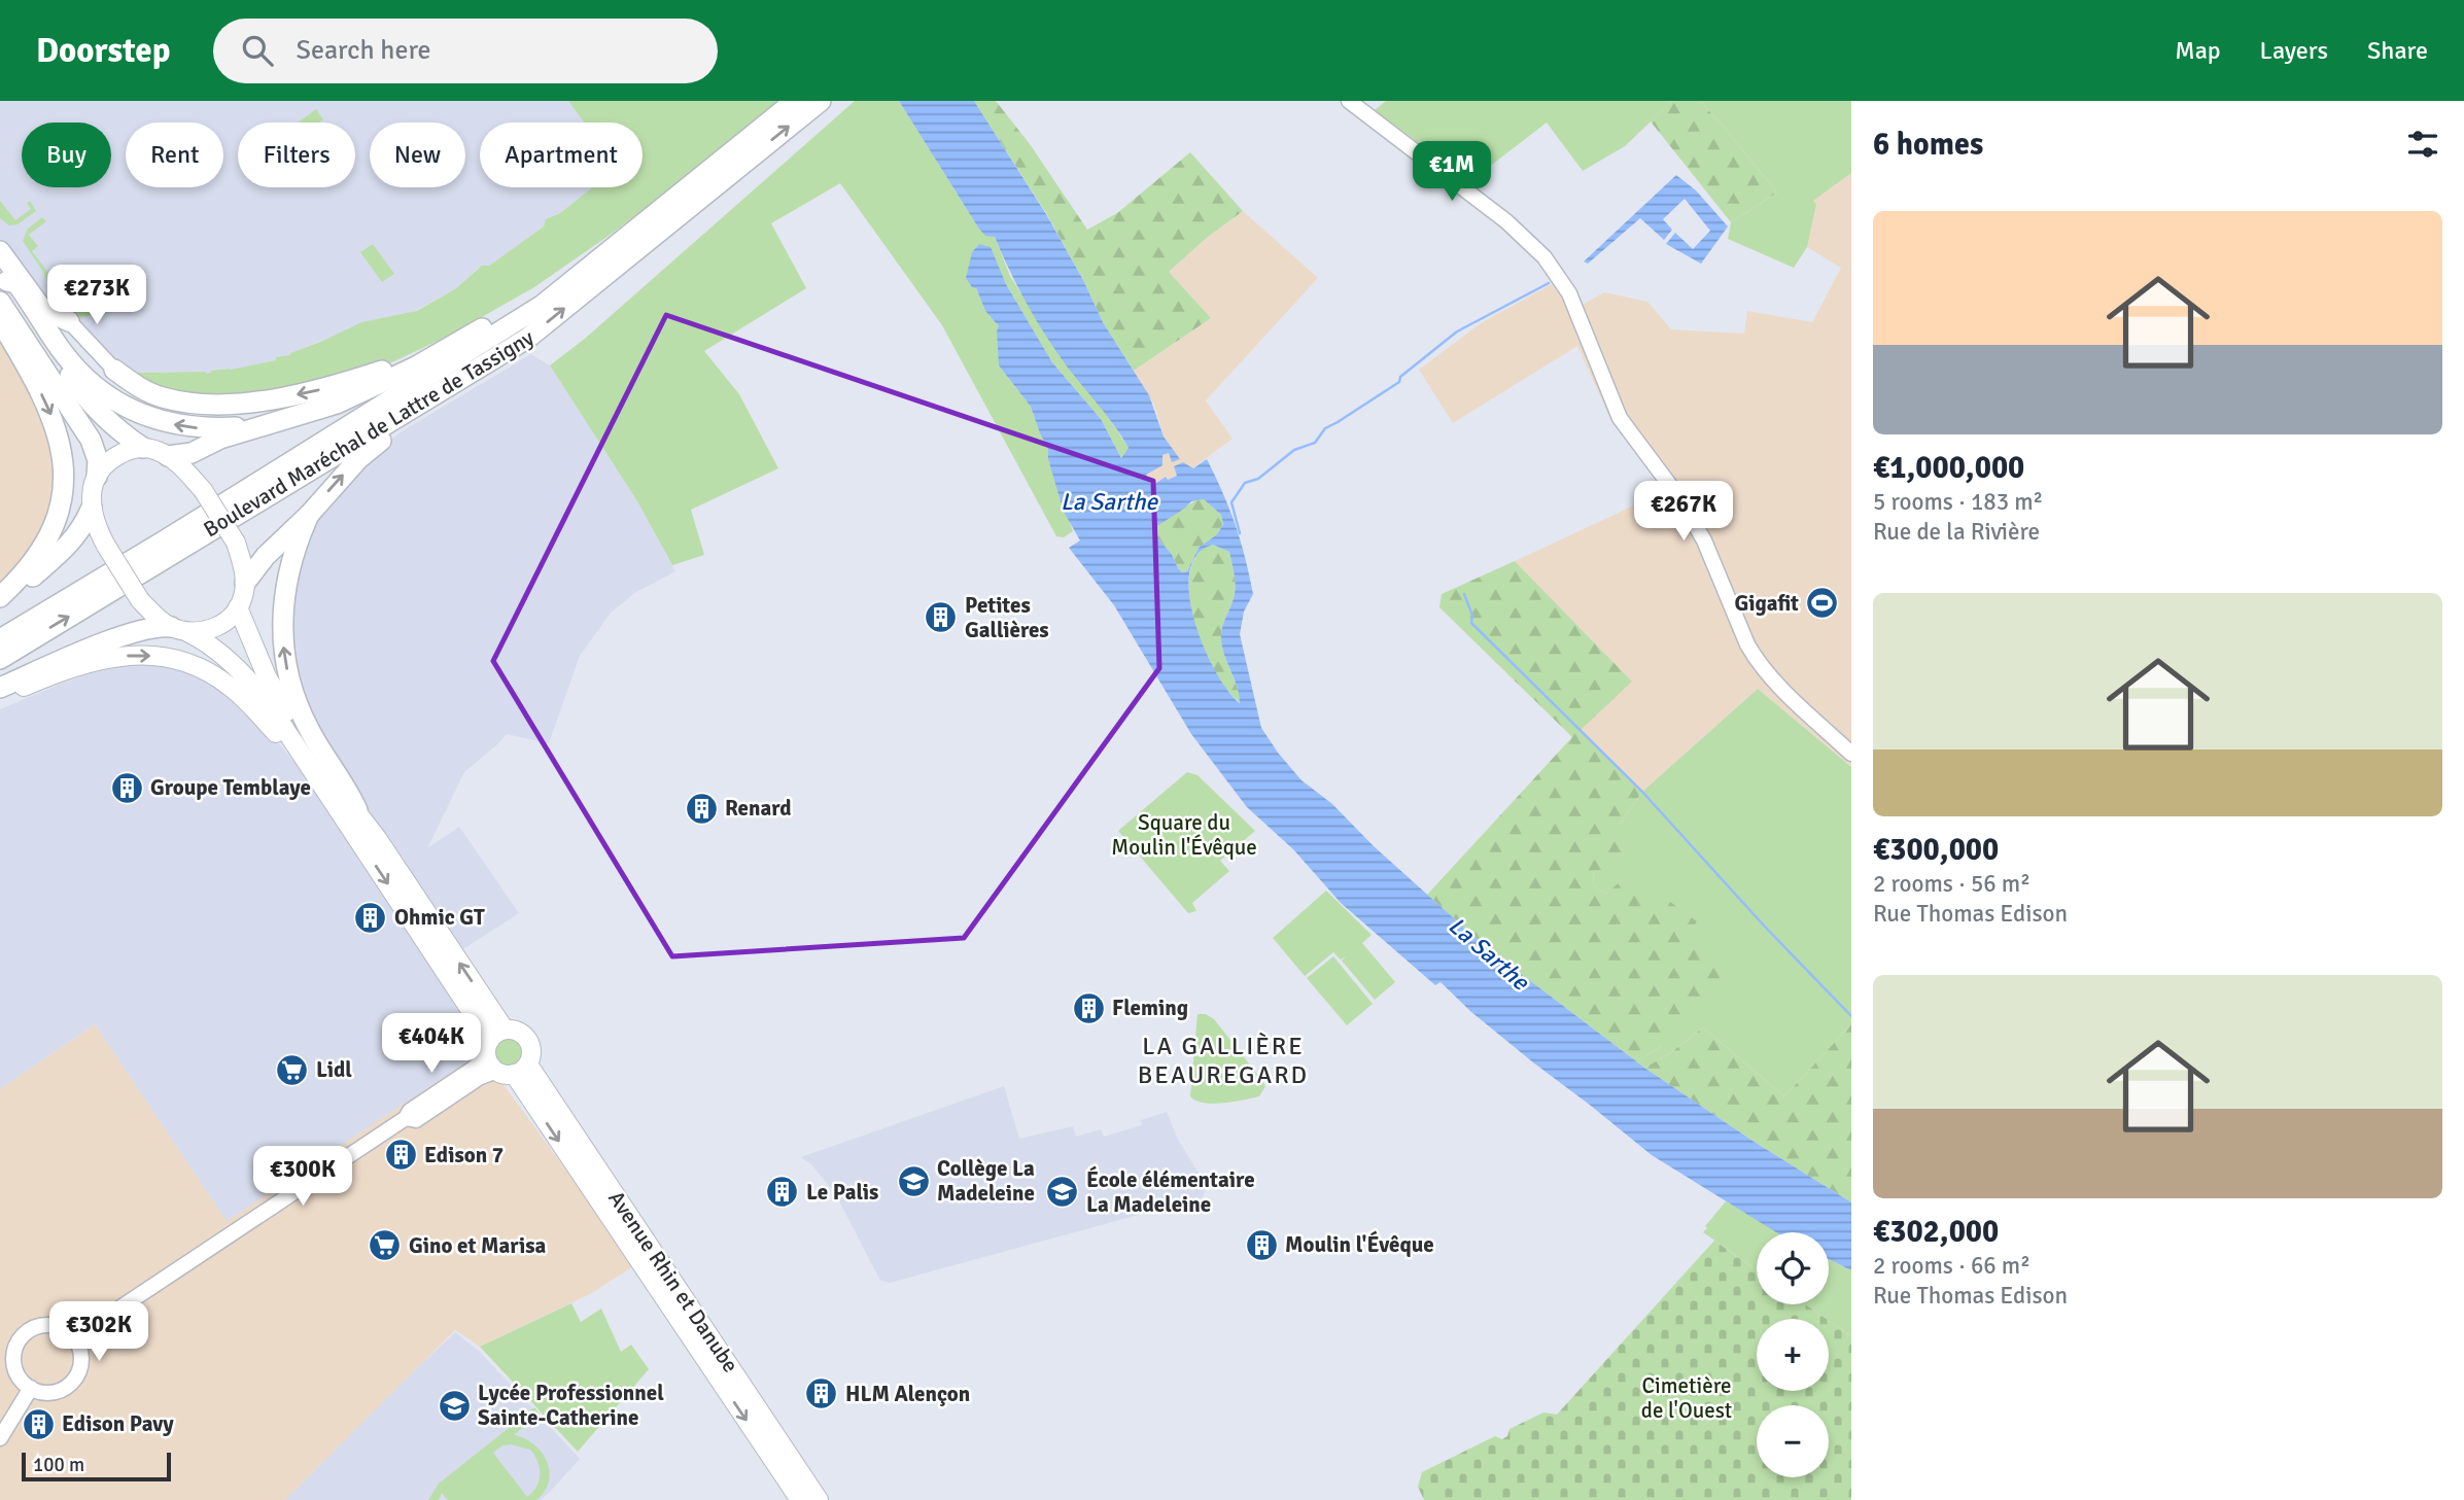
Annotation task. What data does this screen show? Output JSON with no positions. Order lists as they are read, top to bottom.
{
  "streets": {
    "highway": ["Boulevard Maréchal de Lattre de Tassigny"],
    "main road": ["Avenue Rhin et Danube"]
  },
  "districts": ["LA GALLIÈRE BEAUREGARD"],
  "water": ["La Sarthe"],
  "parks": ["Square du Moulin l'Évêque", "Cimetière de l'Ouest"],
  "places": {
    "sports": ["Gigafit"],
    "building": [
      "Petites Gallières",
      "Groupe Temblaye",
      "Renard",
      "Ohmic GT",
      "Fleming",
      "Edison 7",
      "Le Palis",
      "Moulin l'Évêque",
      "HLM Alençon",
      "Edison Pavy"
    ],
    "supermarket": ["Lidl", "Gino et Marisa"],
    "school or university": ["Collège La Madeleine", "École élémentaire La Madeleine", "Lycée Professionnel Sainte-Catherine"]
  },
  "scale_bar": "100 m",
  "page": {
    "header": "Doorstep",
    "search": "Search here",
    "nav": ["Map", "Layers", "Share"],
    "heading": "6 homes",
    "chip": [
      "Buy",
      "Rent",
      "Filters",
      "New",
      "Apartment"
    ],
    "price": [
      "€1M",
      "€273K",
      "€267K",
      "€404K",
      "€300K",
      "€302K"
    ],
    "list": [
      {
        "name": "€1,000,000",
        "note": "5 rooms · 183 m² · Rue de la Rivière"
      },
      {
        "name": "€300,000",
        "note": "2 rooms · 56 m² · Rue Thomas Edison"
      },
      {
        "name": "€302,000",
        "note": "2 rooms · 66 m² · Rue Thomas Edison"
      }
    ],
    "map_buttons": ["+", "−"],
    "scale": "100 m"
  }
}
